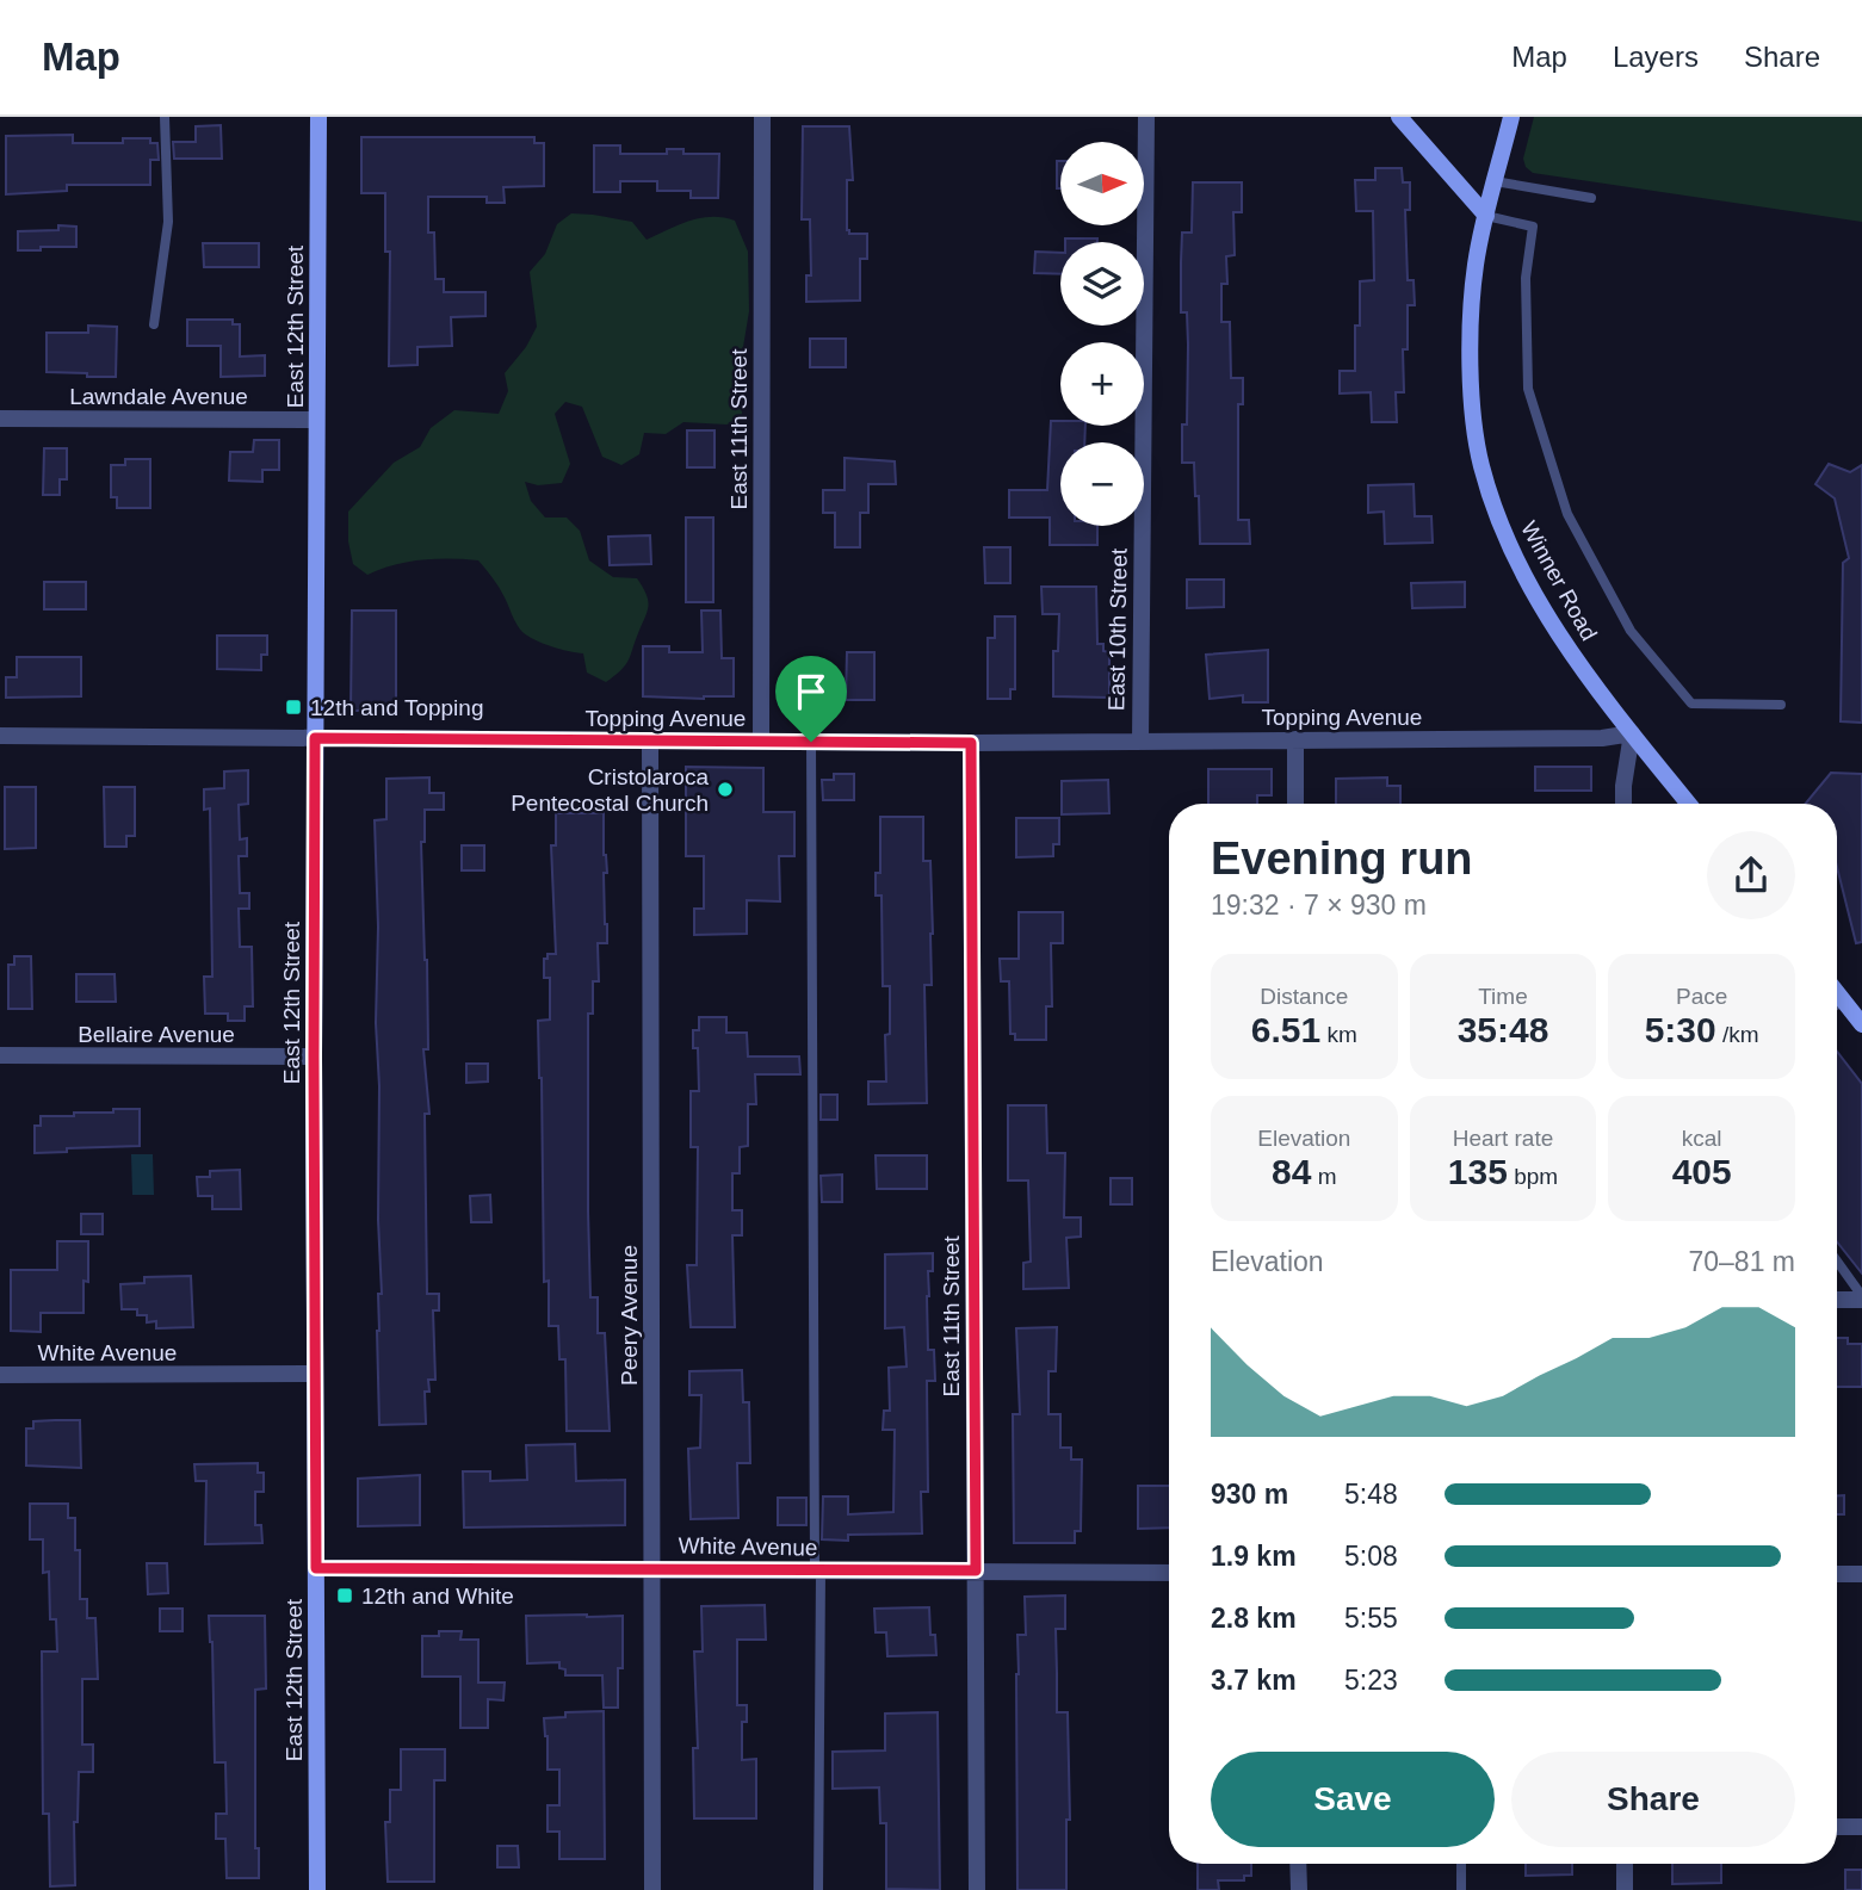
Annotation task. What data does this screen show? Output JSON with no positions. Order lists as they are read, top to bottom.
{
  "streets": {
    "street": [
      "East 12th Street",
      "Lawndale Avenue",
      "East 11th Street",
      "Winner Road",
      "East 10th Street",
      "Topping Avenue",
      "Bellaire Avenue",
      "Peery Avenue",
      "White Avenue"
    ]
  },
  "crossings": [
    ["East 12th Street", "Lawndale Avenue"],
    ["East 12th Street", "Topping Avenue"],
    ["East 12th Street", "Bellaire Avenue"],
    ["East 12th Street", "White Avenue"],
    ["East 11th Street", "Topping Avenue"],
    ["East 11th Street", "White Avenue"],
    ["Winner Road", "Topping Avenue"],
    ["East 10th Street", "Topping Avenue"],
    ["Topping Avenue", "Peery Avenue"],
    ["Peery Avenue", "White Avenue"]
  ],
  "places": {
    "transit": ["12th and Topping", "12th and White"],
    "other": ["Cristolaroca Pentecostal Church"]
  },
  "north": "right",
  "page": {
    "header": "Map",
    "nav": ["Map", "Layers", "Share"],
    "map_buttons": ["+", "−"],
    "heading": ["Evening run", "19:32 · 7 × 930 m"],
    "stats": [
      ["Distance", "6.51 km"],
      ["Time", "35:48"],
      ["Pace", "5:30 /km"],
      ["Elevation", "84 m"],
      ["Heart rate", "135 bpm"],
      ["kcal", "405"]
    ],
    "chart": ["Elevation", "70–81 m"],
    "list": [
      {
        "name": "930 m",
        "note": "5:48"
      },
      {
        "name": "1.9 km",
        "note": "5:08"
      },
      {
        "name": "2.8 km",
        "note": "5:55"
      },
      {
        "name": "3.7 km",
        "note": "5:23"
      }
    ],
    "buttons": ["Save", "Share"]
  }
}
